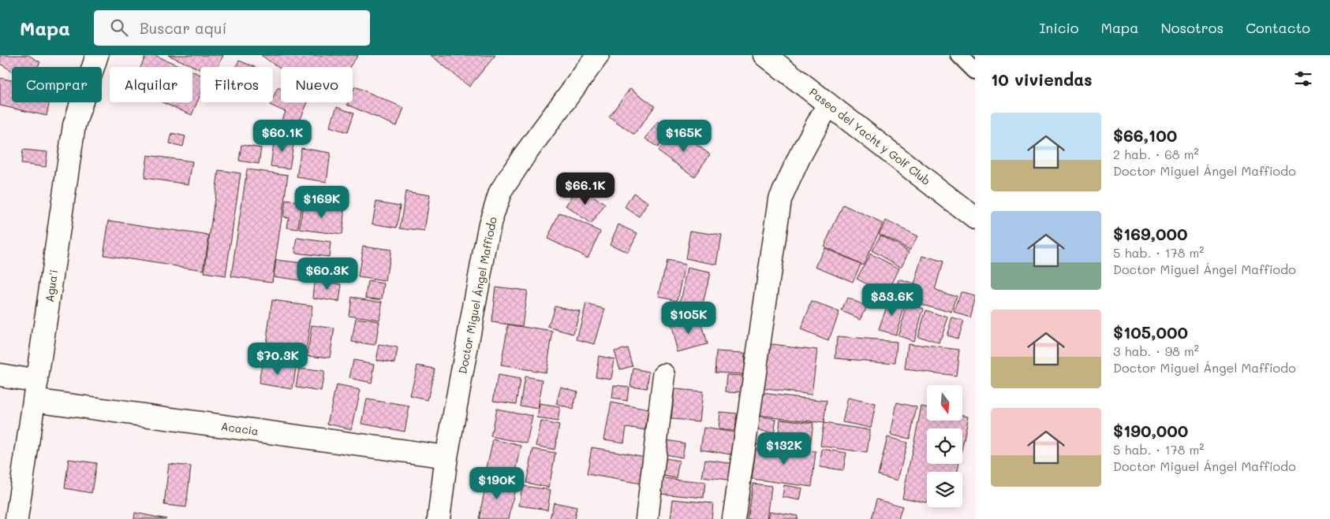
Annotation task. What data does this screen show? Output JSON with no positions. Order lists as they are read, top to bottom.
{
  "streets": {
    "street": [
      "Paseo del Yacht y Golf Club",
      "Agua'i",
      "Doctor Miguel Ángel Maffiodo",
      "Acacia"
    ]
  },
  "crossings": [
    ["Agua'i", "Acacia"],
    ["Doctor Miguel Ángel Maffiodo", "Acacia"]
  ],
  "north": "bottom",
  "page": {
    "header": "Mapa",
    "search": "Buscar aquí",
    "nav": [
      "Inicio",
      "Mapa",
      "Nosotros",
      "Contacto"
    ],
    "heading": "10 viviendas",
    "chip": [
      "Comprar",
      "Alquilar",
      "Filtros",
      "Nuevo"
    ],
    "list": [
      {
        "name": "$66,100",
        "note": "2 hab. · 68 m² · Doctor Miguel Ángel Maffiodo"
      },
      {
        "name": "$169,000",
        "note": "5 hab. · 178 m² · Doctor Miguel Ángel Maffiodo"
      },
      {
        "name": "$105,000",
        "note": "3 hab. · 98 m² · Doctor Miguel Ángel Maffiodo"
      },
      {
        "name": "$190,000",
        "note": "5 hab. · 178 m² · Doctor Miguel Ángel Maffiodo"
      }
    ],
    "price": [
      "$60.1K",
      "$165K",
      "$66.1K",
      "$169K",
      "$60.3K",
      "$83.6K",
      "$105K",
      "$70.3K",
      "$132K",
      "$190K"
    ]
  }
}
